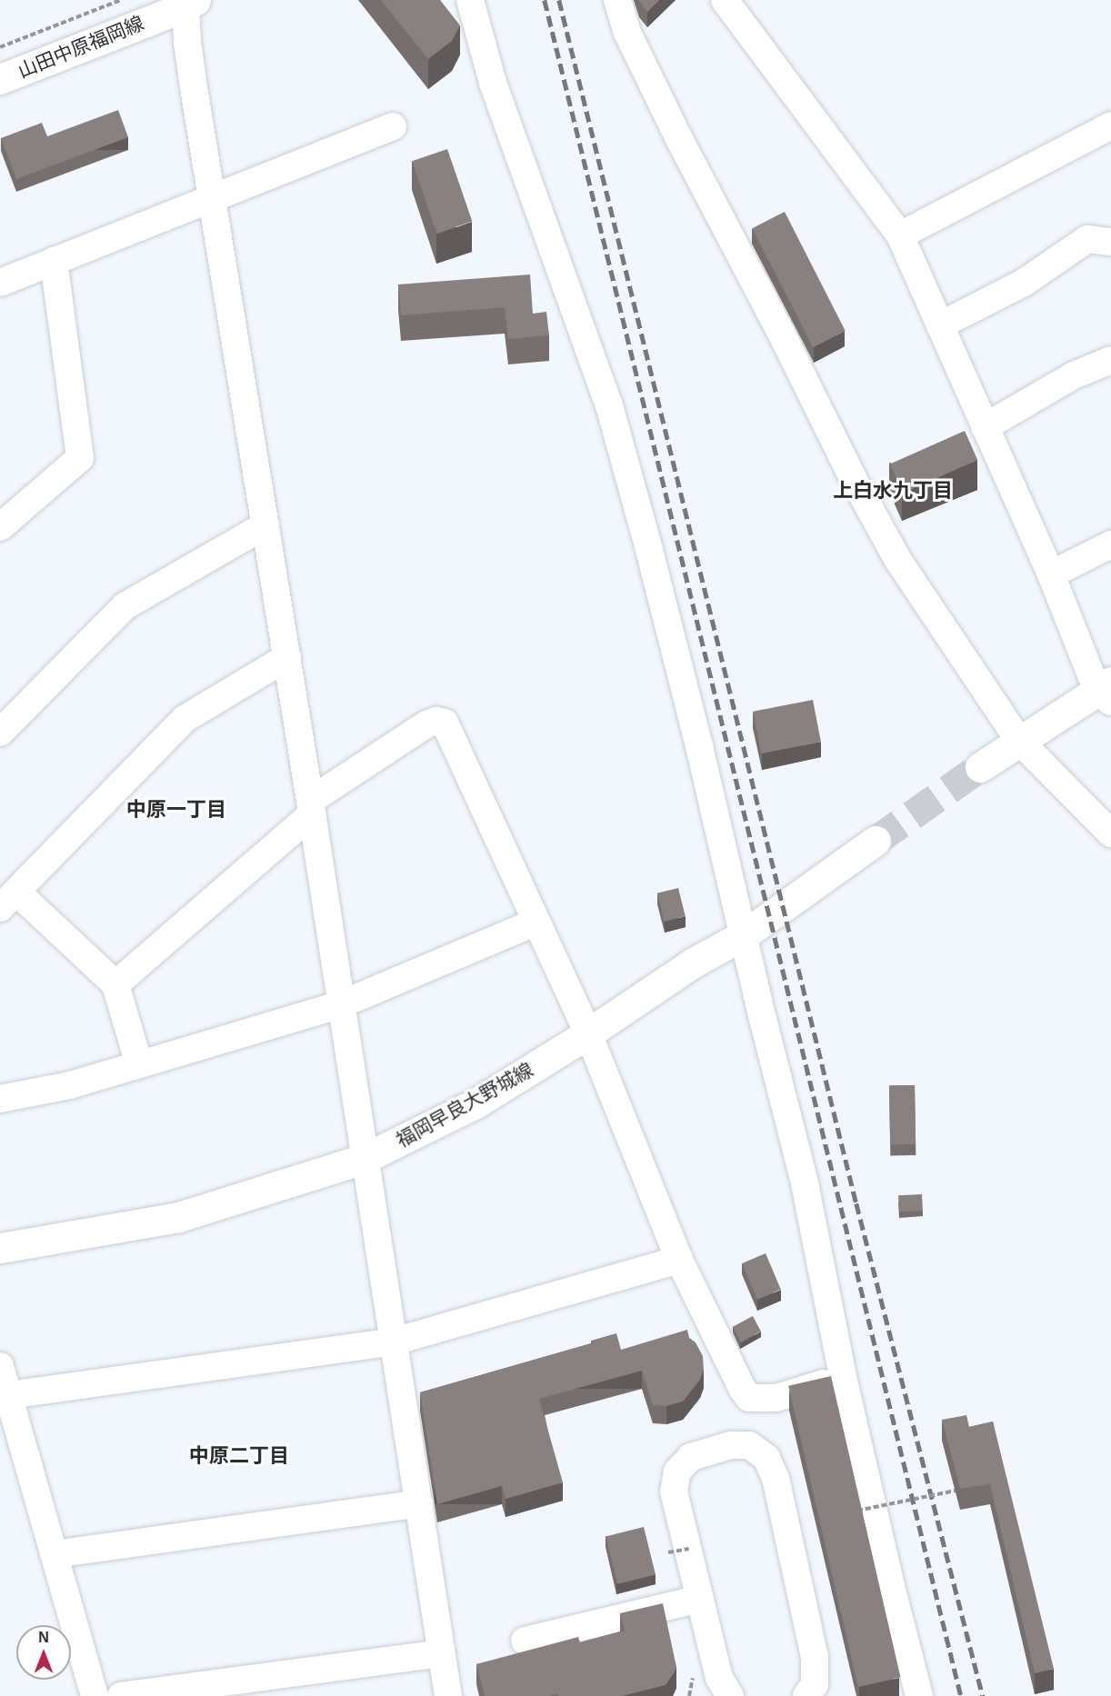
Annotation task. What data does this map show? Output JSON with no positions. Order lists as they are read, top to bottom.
{
  "streets": {
    "main road": ["山田中原福岡線", "福岡早良大野城線"]
  },
  "districts": ["上白水九丁目", "中原一丁目", "中原二丁目"],
  "north": "top"
}
